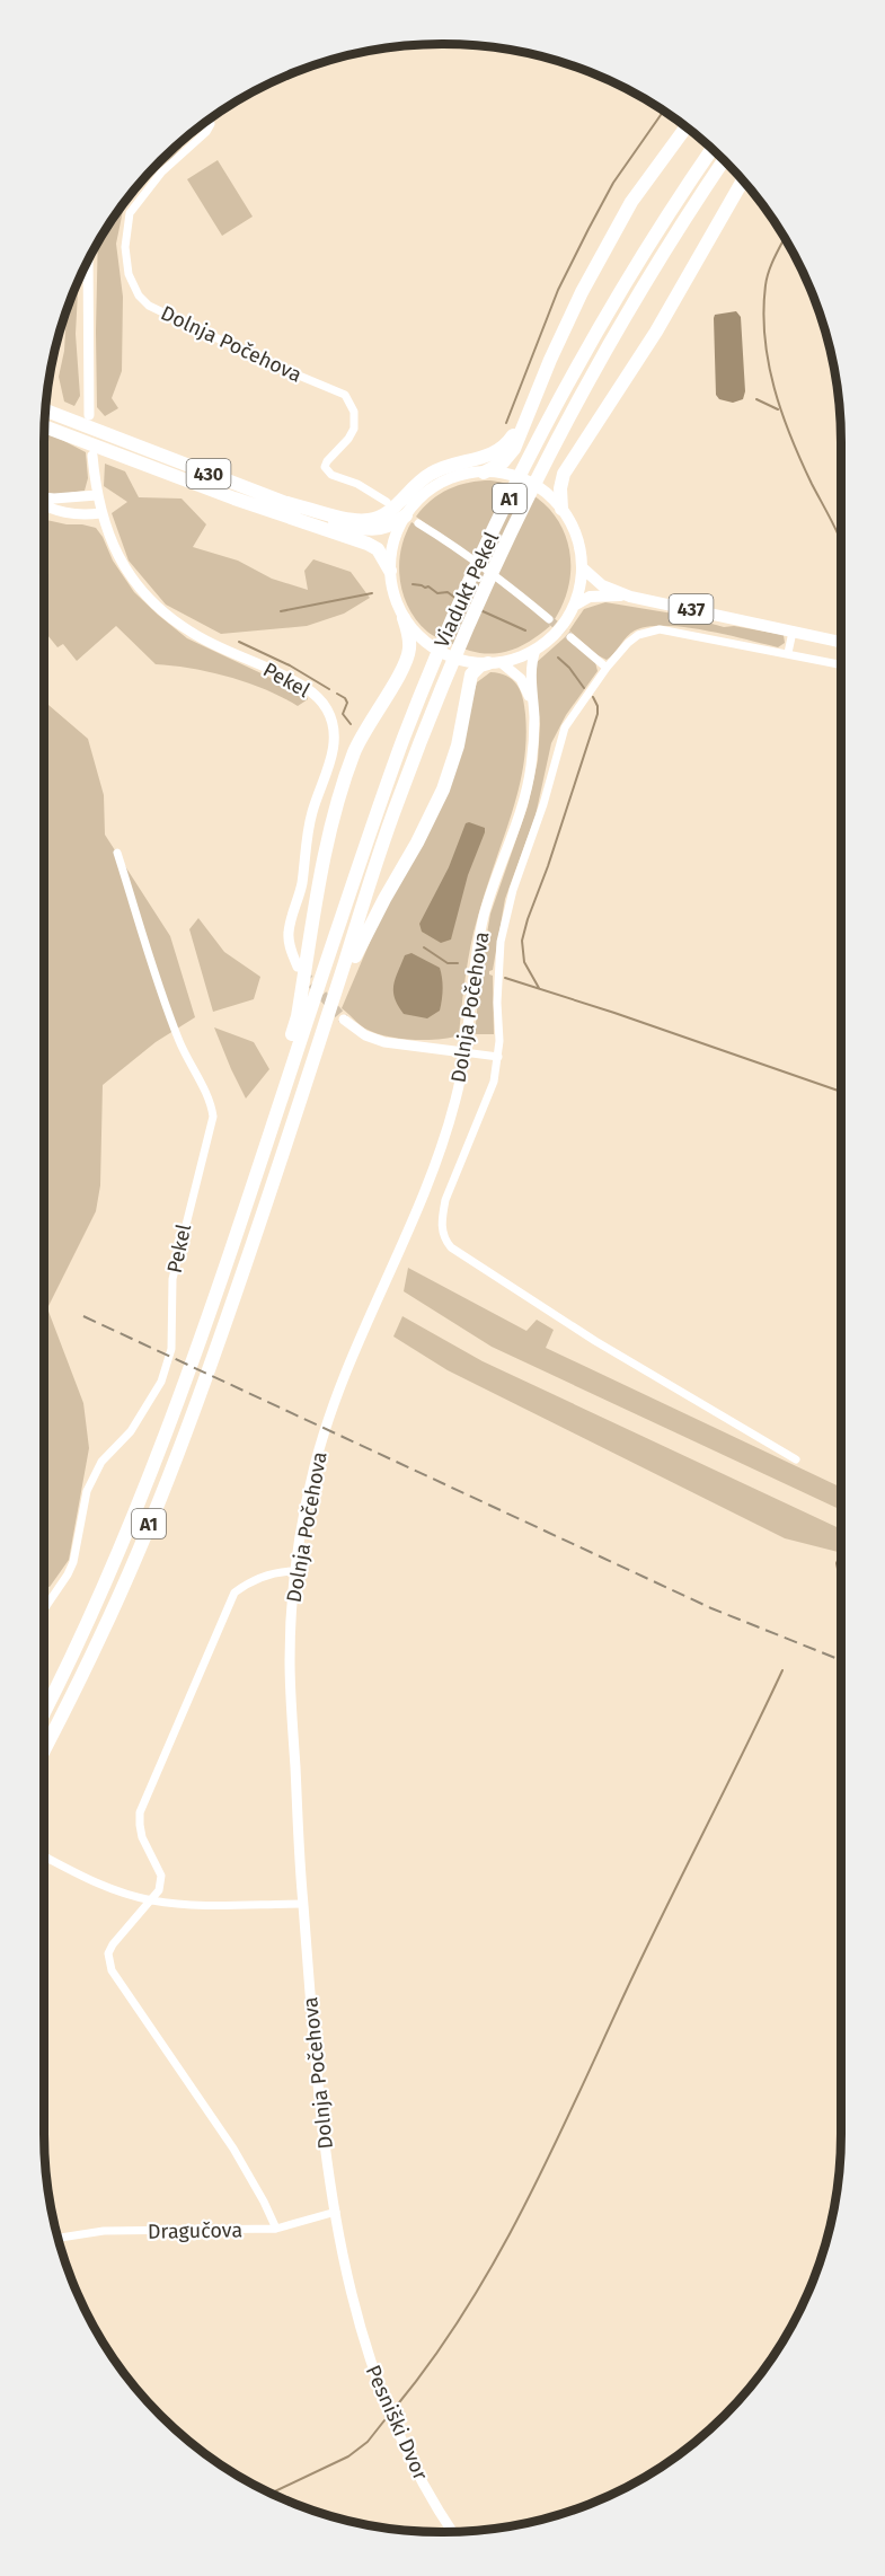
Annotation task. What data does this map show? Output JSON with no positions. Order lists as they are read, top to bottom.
{
  "streets": {
    "highway": ["430", "A1", "Viadukt Pekel"],
    "main road": [
      "Dolnja Počehova",
      "437",
      "Pekel",
      "Pesniški Dvor"
    ],
    "street": ["Dragučova"]
  },
  "crossings": [
    ["Dolnja Počehova", "430"],
    ["Dolnja Počehova", "437"],
    ["Dolnja Počehova", "Dragučova"],
    ["Dolnja Počehova", "Pesniški Dvor"],
    ["430", "437"],
    ["A1", "Viadukt Pekel"]
  ]
}
